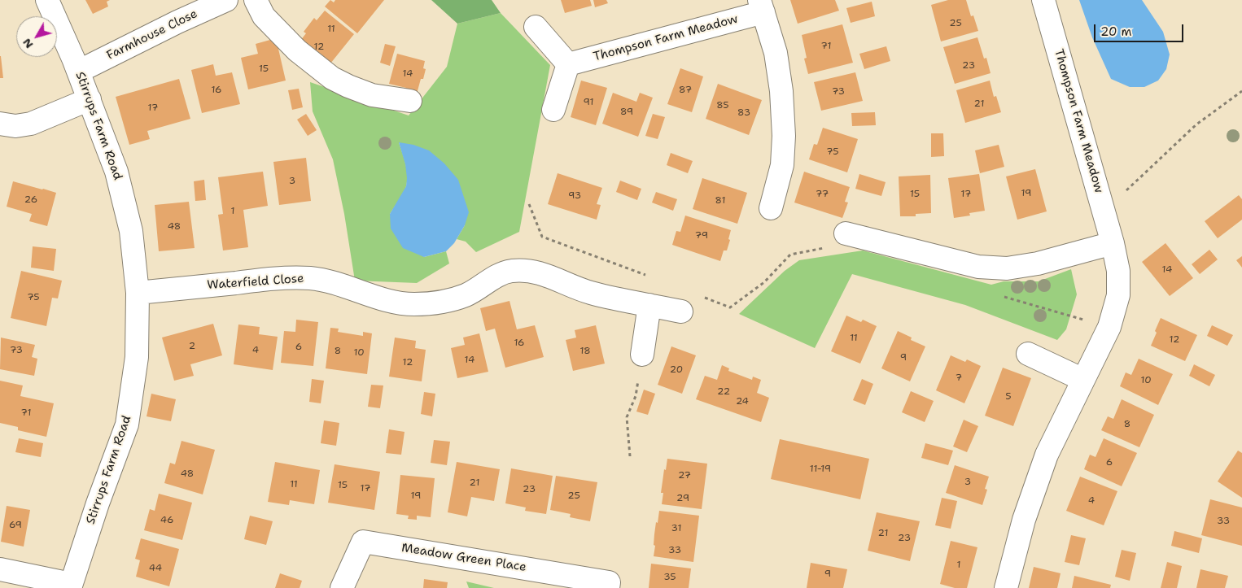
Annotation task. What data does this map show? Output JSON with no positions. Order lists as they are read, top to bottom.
{
  "streets": {
    "street": [
      "Farmhouse Close",
      "Thompson Farm Meadow",
      "Stirrups Farm Road",
      "Waterfield Close",
      "Meadow Green Place"
    ]
  },
  "crossings": [
    ["Farmhouse Close", "Stirrups Farm Road"],
    ["Stirrups Farm Road", "Waterfield Close"]
  ],
  "house_numbers": [
    "25",
    "11",
    "71",
    "12",
    "23",
    "15",
    "14",
    "16",
    "87",
    "73",
    "91",
    "21",
    "85",
    "17",
    "89",
    "83",
    "75",
    "3",
    "19",
    "77",
    "15",
    "17",
    "93",
    "26",
    "81",
    "1",
    "48",
    "79",
    "14",
    "75",
    "11",
    "12",
    "16",
    "2",
    "6",
    "73",
    "4",
    "8",
    "18",
    "10",
    "9",
    "14",
    "12",
    "20",
    "7",
    "10",
    "22",
    "5",
    "24",
    "71",
    "8",
    "6",
    "11-19",
    "48",
    "27",
    "3",
    "21",
    "11",
    "15",
    "17",
    "23",
    "19",
    "25",
    "29",
    "4",
    "46",
    "33",
    "69",
    "31",
    "21",
    "23",
    "33",
    "1",
    "44",
    "9",
    "35"
  ],
  "scale_bar": "20 m",
  "north": "bottom left"
}
